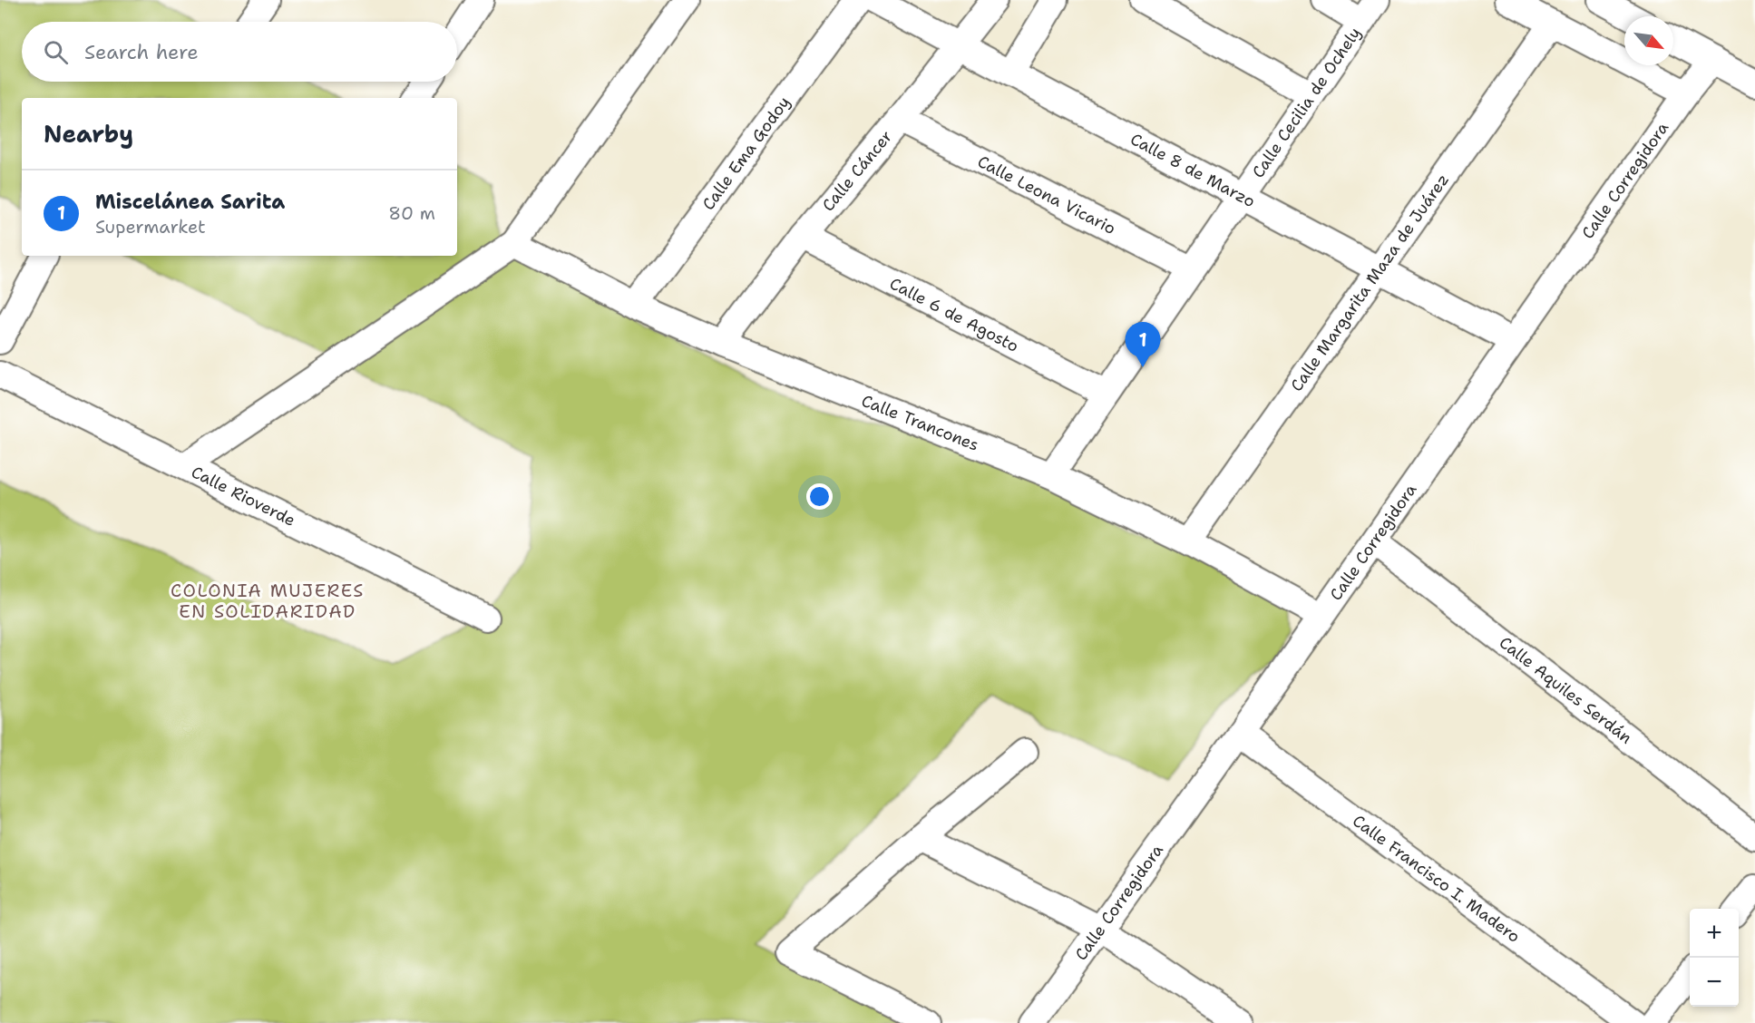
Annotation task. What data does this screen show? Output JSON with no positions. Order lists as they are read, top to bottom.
{
  "streets": {
    "street": [
      "Calle Cecilia de Ochely",
      "Calle Ema Godoy",
      "Calle Cáncer",
      "Calle 8 de Marzo",
      "Calle Corregidora",
      "Calle Leona Vicario",
      "Calle Margarita Maza de Juárez",
      "Calle 6 de Agosto",
      "Calle Trancones",
      "Calle Rioverde",
      "Calle Aquiles Serdán",
      "Calle Francisco I. Madero"
    ]
  },
  "crossings": [
    ["Calle Cecilia de Ochely", "Calle 8 de Marzo"],
    ["Calle Cecilia de Ochely", "Calle Leona Vicario"],
    ["Calle Cecilia de Ochely", "Calle 6 de Agosto"],
    ["Calle Cecilia de Ochely", "Calle Trancones"],
    ["Calle Ema Godoy", "Calle Trancones"],
    ["Calle Cáncer", "Calle 8 de Marzo"],
    ["Calle Cáncer", "Calle Leona Vicario"],
    ["Calle Cáncer", "Calle 6 de Agosto"],
    ["Calle Cáncer", "Calle Trancones"],
    ["Calle 8 de Marzo", "Calle Corregidora"],
    ["Calle 8 de Marzo", "Calle Margarita Maza de Juárez"],
    ["Calle Corregidora", "Calle Trancones"],
    ["Calle Corregidora", "Calle Aquiles Serdán"],
    ["Calle Corregidora", "Calle Francisco I. Madero"],
    ["Calle Margarita Maza de Juárez", "Calle Trancones"]
  ],
  "districts": ["COLONIA MUJERES EN SOLIDARIDAD"],
  "north": "bottom right",
  "page": {
    "search": "Search here",
    "heading": "Nearby",
    "list": [
      {
        "mark": "1",
        "name": "Miscelánea Sarita",
        "note": "Supermarket",
        "value": "80 m"
      }
    ],
    "pins": "1",
    "map_buttons": ["+", "−"]
  }
}
